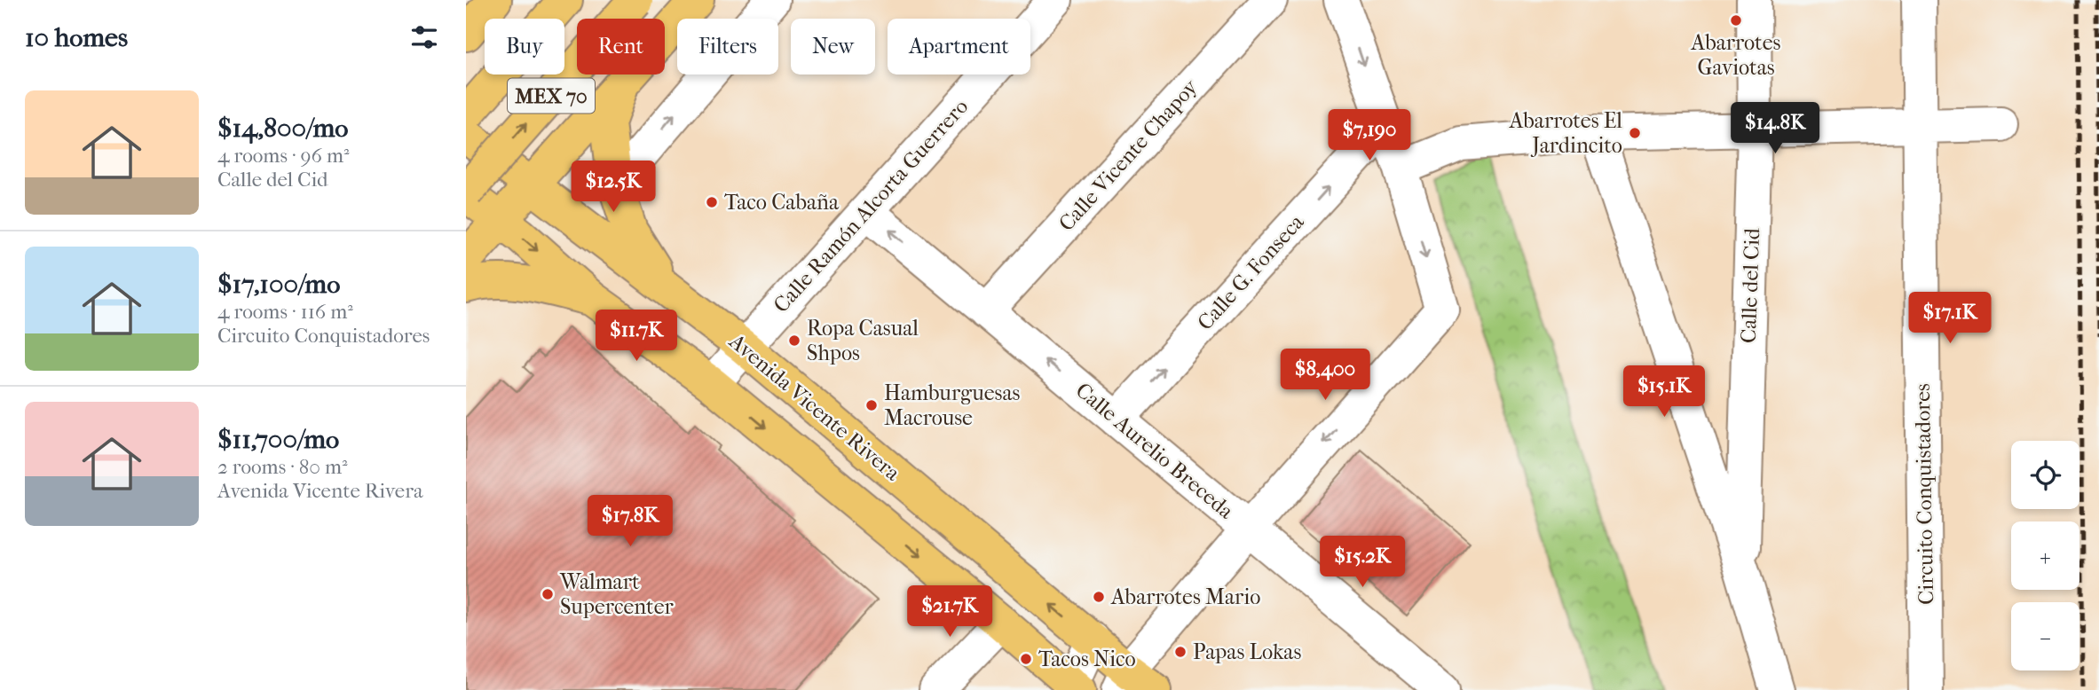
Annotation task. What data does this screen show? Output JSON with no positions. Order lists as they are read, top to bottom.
{
  "streets": {
    "main road": ["MEX 70", "Avenida Vicente Rivera"],
    "street": [
      "Calle Vicente Chapoy",
      "Calle Ramón Alcorta Guerrero",
      "Calle G. Fonseca",
      "Calle del Cid",
      "Calle Aurelio Breceda",
      "Circuito Conquistadores"
    ]
  },
  "crossings": [
    ["Calle Vicente Chapoy", "Calle Aurelio Breceda"],
    ["Calle Ramón Alcorta Guerrero", "Avenida Vicente Rivera"],
    ["Calle Ramón Alcorta Guerrero", "Calle Aurelio Breceda"],
    ["Calle G. Fonseca", "Calle Aurelio Breceda"]
  ],
  "one_way": ["Calle G. Fonseca", "Calle Aurelio Breceda"],
  "places": [
    "Abarrotes Gaviotas",
    "Abarrotes El Jardincito",
    "Taco Cabaña",
    "Ropa Casual Shpos",
    "Hamburguesas Macrouse",
    "Walmart Supercenter",
    "Abarrotes Mario",
    "Papas Lokas",
    "Tacos Nico"
  ],
  "page": {
    "heading": "10 homes",
    "chip": [
      "Buy",
      "Rent",
      "Filters",
      "New",
      "Apartment"
    ],
    "list": [
      {
        "name": "$14,800/mo",
        "note": "4 rooms · 96 m² · Calle del Cid"
      },
      {
        "name": "$17,100/mo",
        "note": "4 rooms · 116 m² · Circuito Conquistadores"
      },
      {
        "name": "$11,700/mo",
        "note": "2 rooms · 80 m² · Avenida Vicente Rivera"
      }
    ],
    "price": [
      "$14.8K",
      "$7,190",
      "$12.5K",
      "$17.1K",
      "$11.7K",
      "$8,400",
      "$15.1K",
      "$17.8K",
      "$15.2K",
      "$21.7K"
    ],
    "map_buttons": ["+", "−"]
  }
}
